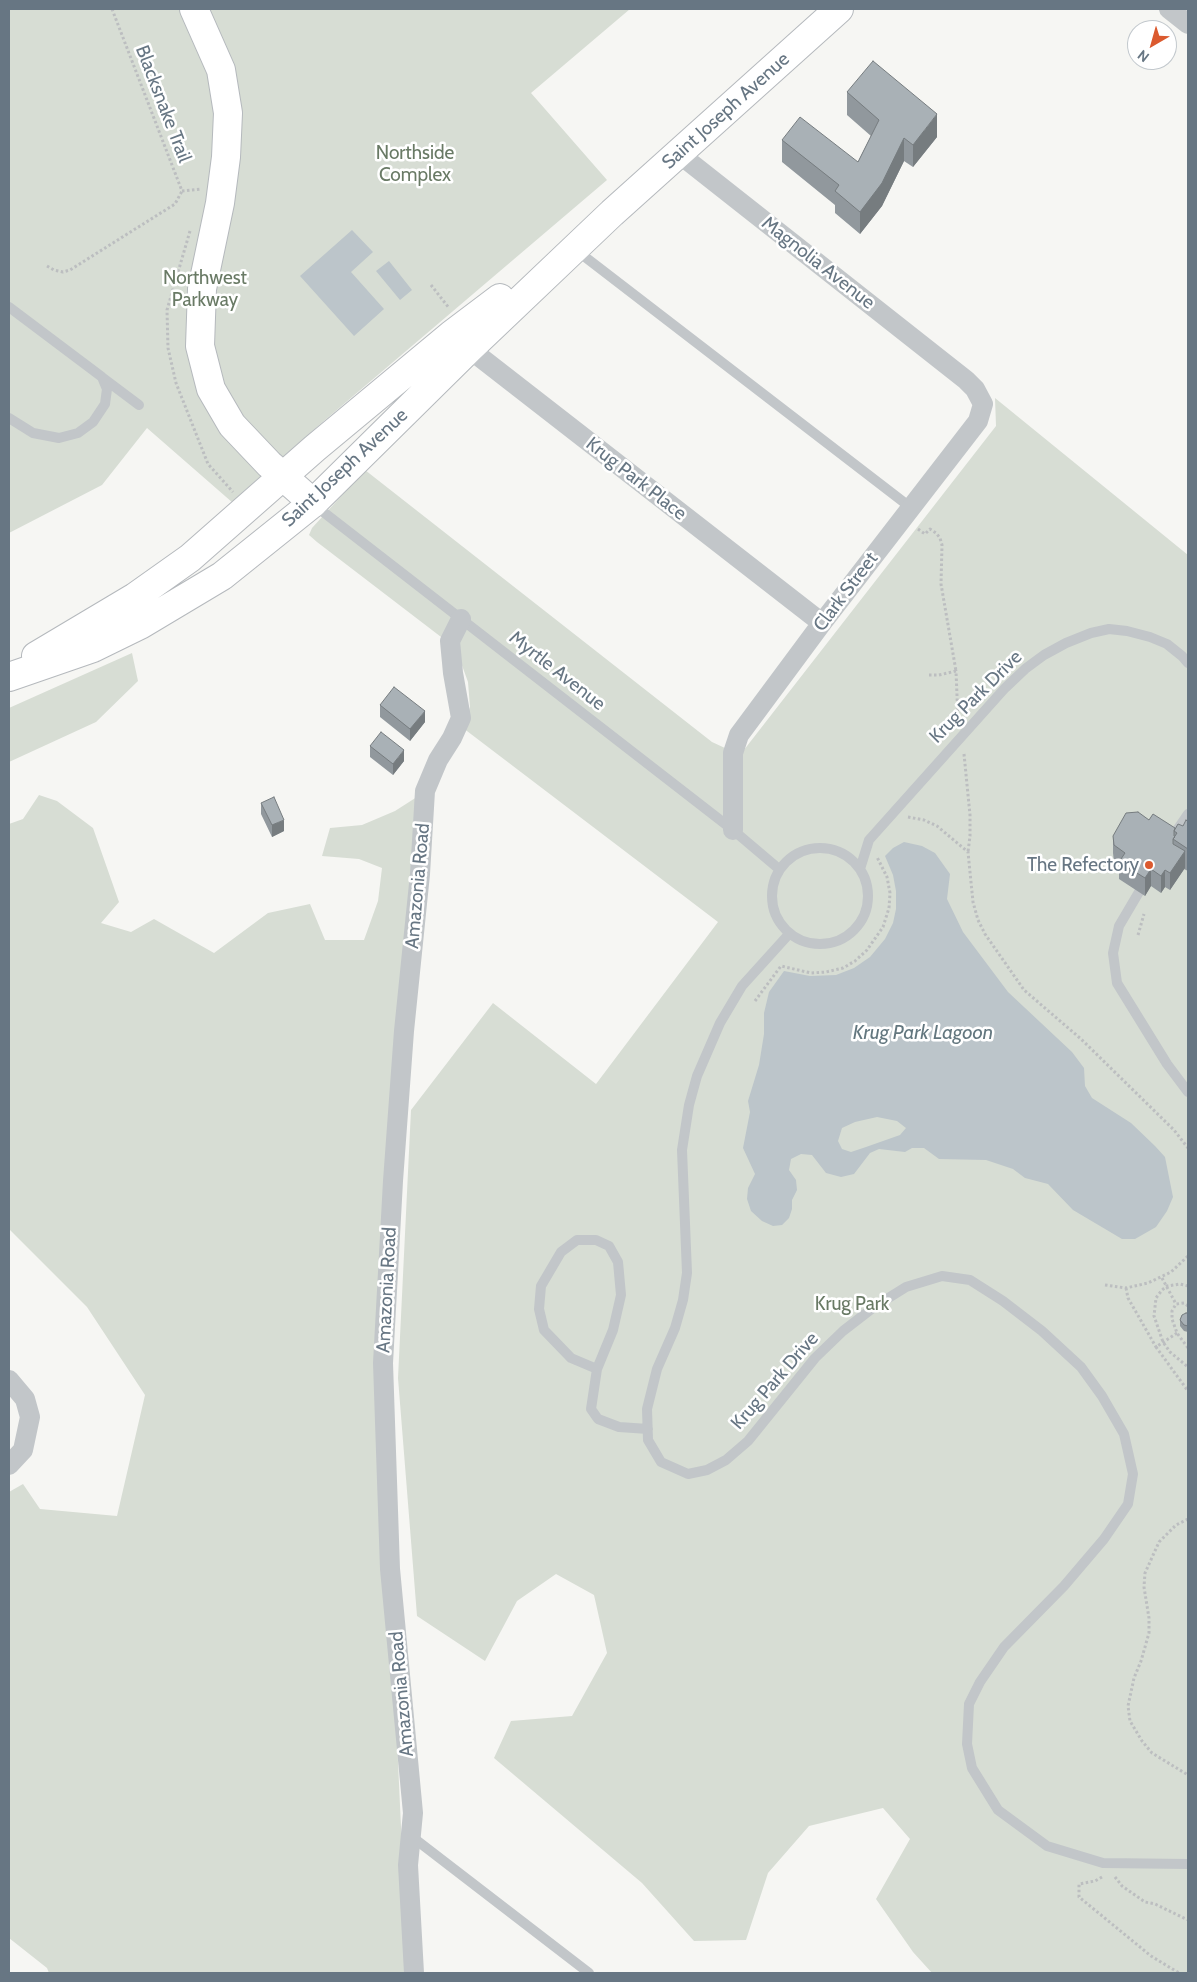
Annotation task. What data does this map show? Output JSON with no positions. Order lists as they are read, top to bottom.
{
  "streets": {
    "main road": ["Saint Joseph Avenue"],
    "street": [
      "Magnolia Avenue",
      "Krug Park Place",
      "Clark Street",
      "Amazonia Road"
    ],
    "lane": ["Myrtle Avenue", "Krug Park Drive"],
    "path": ["Blacksnake Trail"]
  },
  "crossings": [
    ["Saint Joseph Avenue", "Magnolia Avenue"],
    ["Saint Joseph Avenue", "Krug Park Place"],
    ["Saint Joseph Avenue", "Myrtle Avenue"],
    ["Magnolia Avenue", "Clark Street"],
    ["Krug Park Place", "Clark Street"],
    ["Clark Street", "Myrtle Avenue"],
    ["Myrtle Avenue", "Krug Park Drive"],
    ["Myrtle Avenue", "Amazonia Road"]
  ],
  "water": ["Krug Park Lagoon"],
  "parks": ["Northside Complex", "Northwest Parkway", "Krug Park"],
  "places": ["The Refectory"],
  "north": "bottom left"
}
